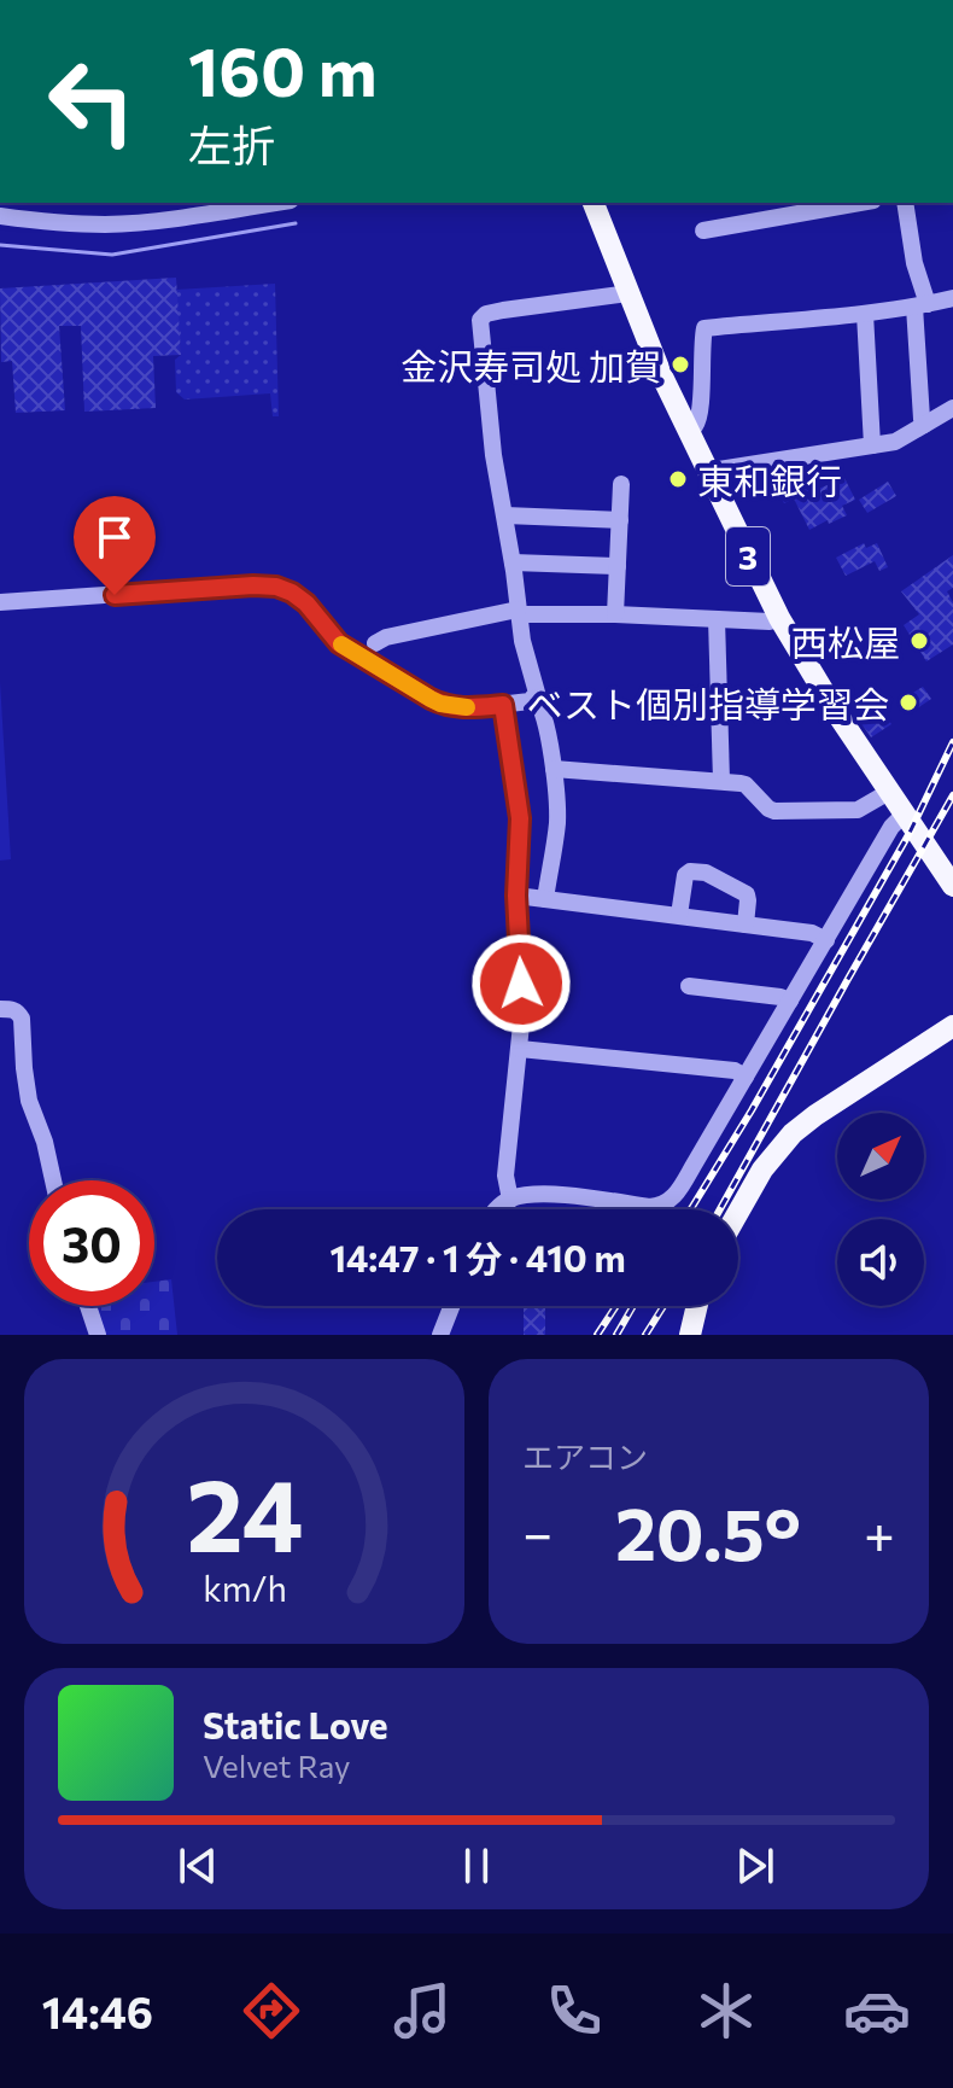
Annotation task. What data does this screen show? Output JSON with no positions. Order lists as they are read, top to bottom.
{
  "streets": {
    "main road": ["3"]
  },
  "places": [
    "金沢寿司処 加賀",
    "東和銀行",
    "西松屋",
    "ベスト個別指導学習会"
  ],
  "north": "top right",
  "page": {
    "turn": ["160 m", "左折"],
    "limit": "30",
    "trip": "14:47 · 1 分 · 410 m",
    "tile": "エアコン",
    "heat": ["−", "20.5°", "+"],
    "song": ["Static Love", "Velvet Ray"],
    "tabs": "14:46",
    "gauge": ["24", "km/h"]
  }
}
